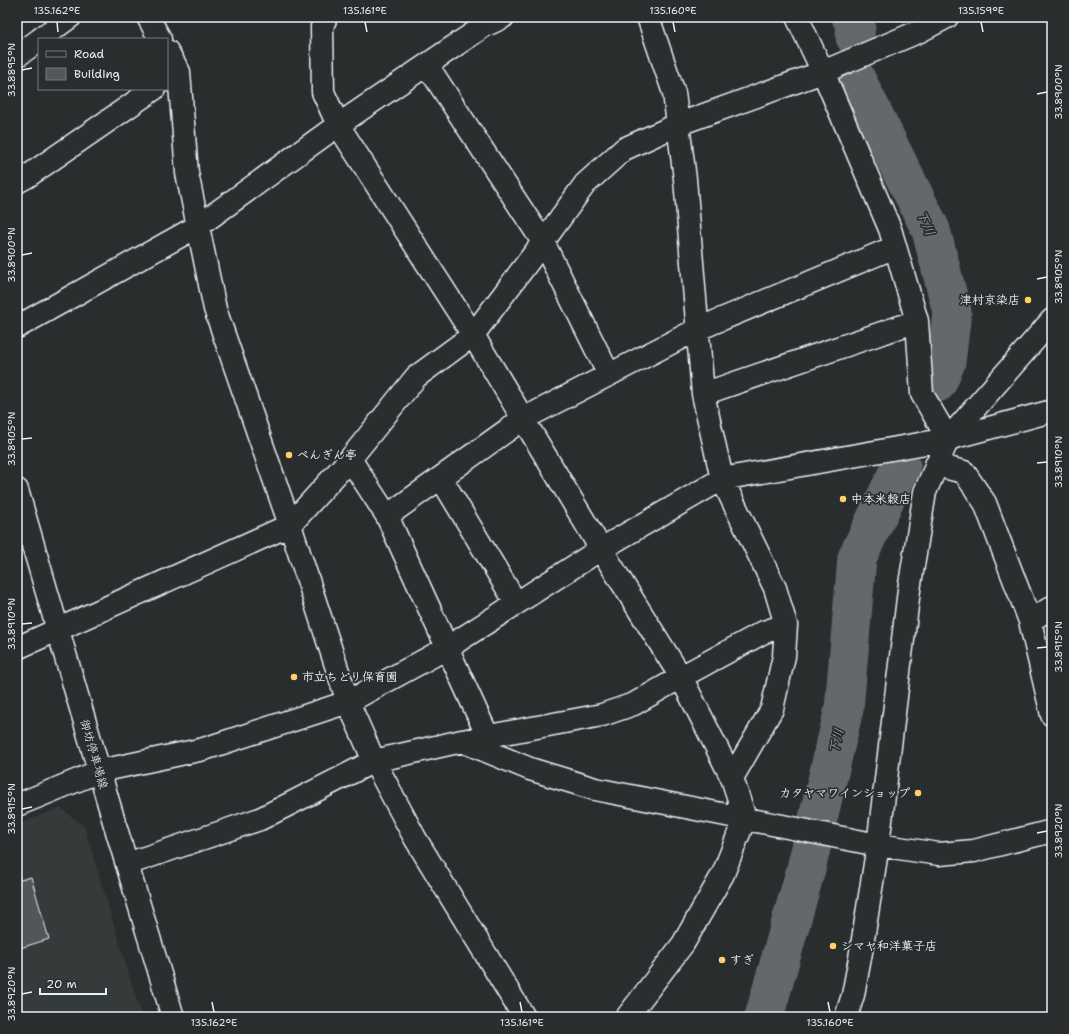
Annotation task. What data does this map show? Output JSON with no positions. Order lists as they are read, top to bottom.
{
  "streets": {
    "street": ["御坊停車場線"]
  },
  "water": ["下川"],
  "places": [
    "津村京染店",
    "ぺんぎん亭",
    "中本米穀店",
    "市立ちどり保育園",
    "カタヤマワインショップ",
    "シマヤ和洋菓子店",
    "すぎ"
  ],
  "legend": ["Road", "Building"],
  "scale_bar": "20 m",
  "coordinates": [
    "135.162°E",
    "135.161°E",
    "135.160°E",
    "135.159°E",
    "33.8895°N",
    "33.8900°N",
    "33.8905°N",
    "33.8910°N",
    "33.8915°N",
    "33.8920°N"
  ]
}
